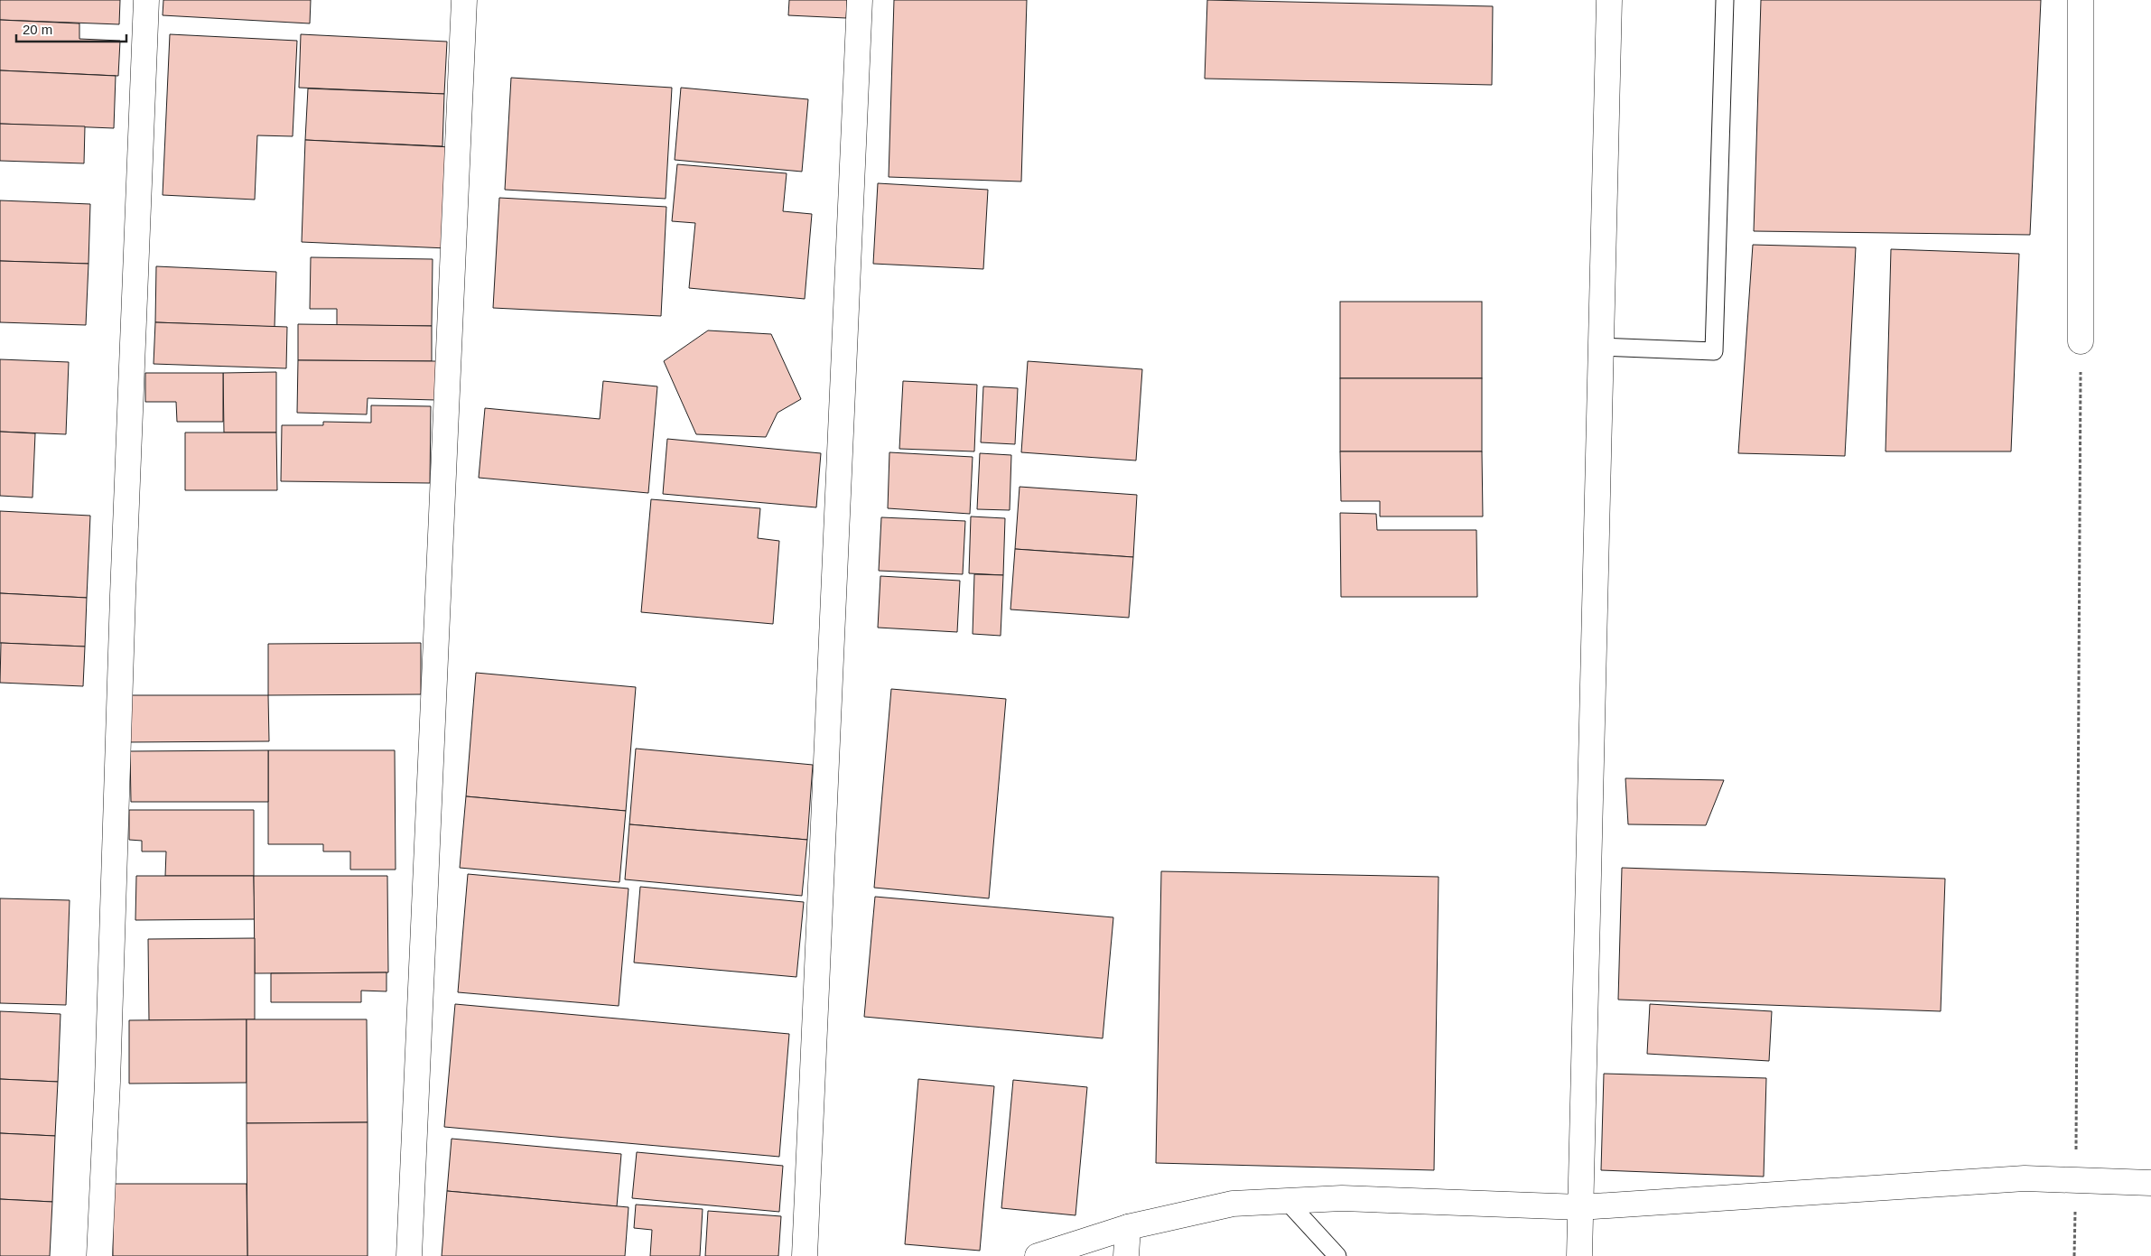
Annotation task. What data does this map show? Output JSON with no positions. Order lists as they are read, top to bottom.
{
  "scale_bar": "20 m"
}
